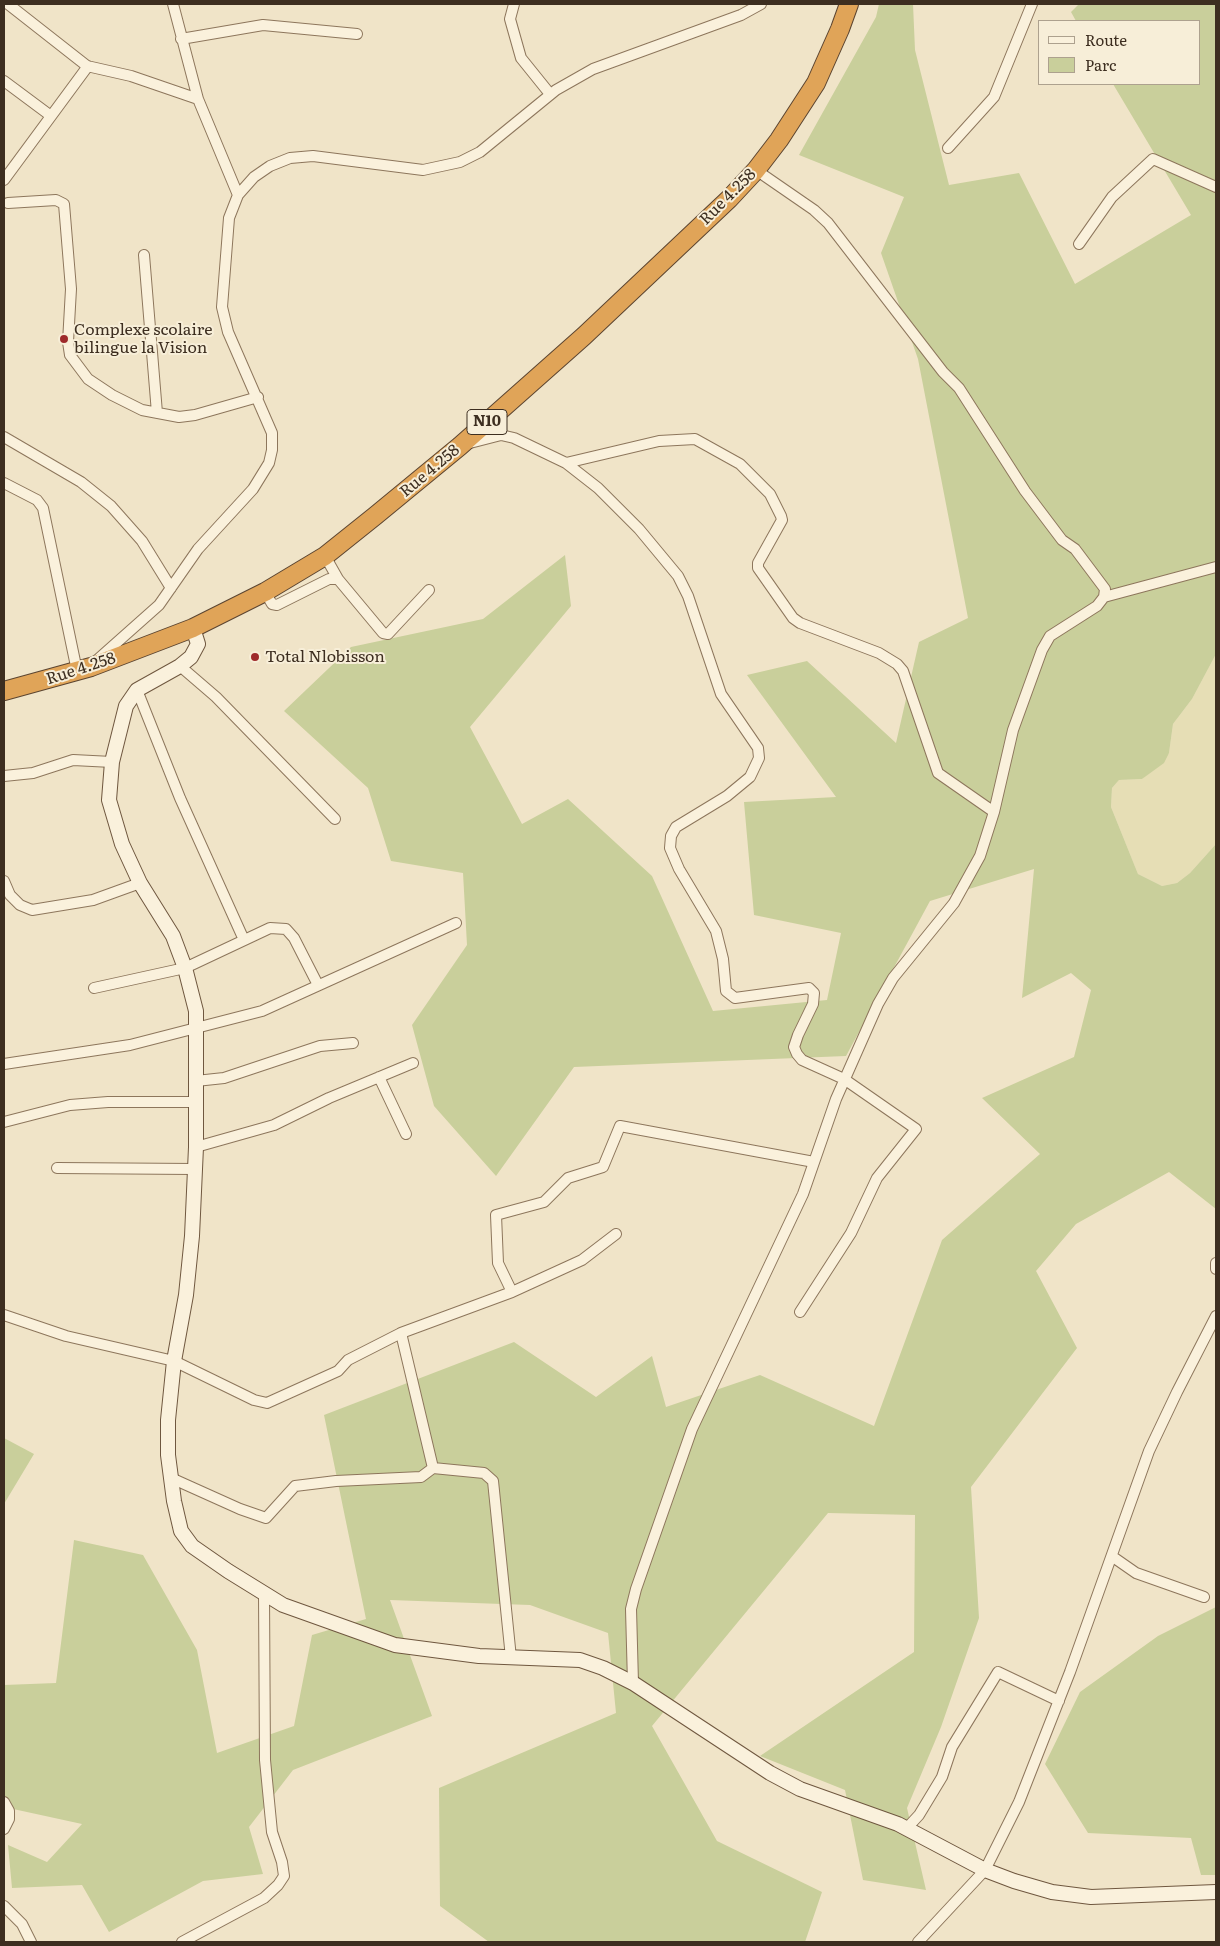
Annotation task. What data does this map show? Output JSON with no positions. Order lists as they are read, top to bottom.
{
  "streets": {
    "highway": ["Rue 4.258", "N10"]
  },
  "places": ["Complexe scolaire bilingue la Vision", "Total Nlobisson"],
  "legend": ["Route", "Parc"]
}
